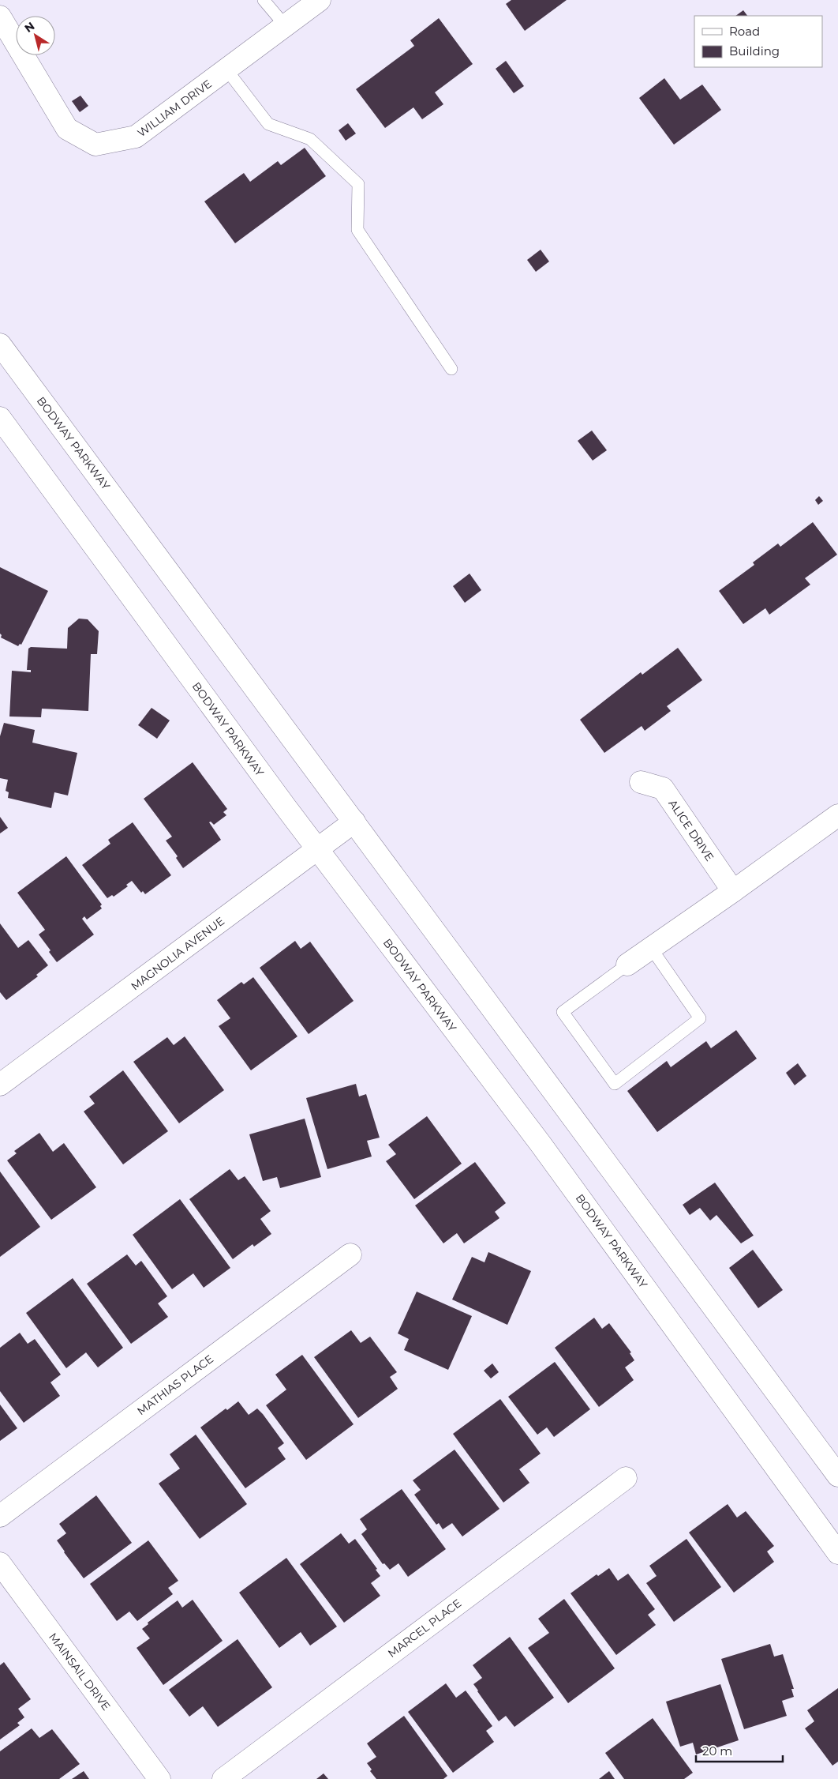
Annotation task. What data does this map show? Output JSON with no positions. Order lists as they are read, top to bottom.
{
  "streets": {
    "street": [
      "WILLIAM DRIVE",
      "BODWAY PARKWAY",
      "ALICE DRIVE",
      "MAGNOLIA AVENUE",
      "MATHIAS PLACE",
      "MARCEL PLACE",
      "MAINSAIL DRIVE"
    ]
  },
  "crossings": [
    ["BODWAY PARKWAY", "MAGNOLIA AVENUE"]
  ],
  "legend": ["Road", "Building"],
  "scale_bar": "20 m",
  "north": "top left"
}
